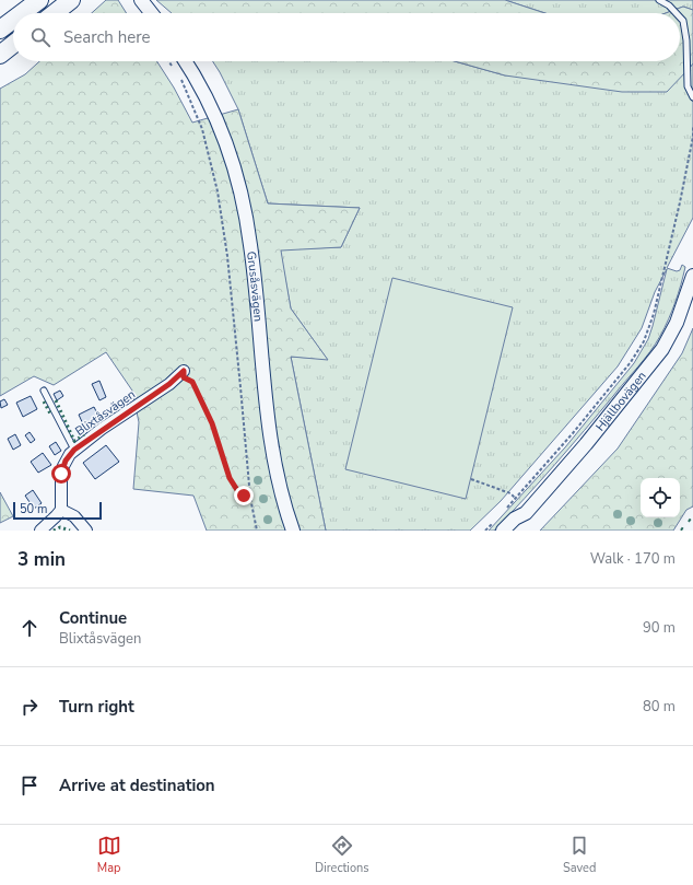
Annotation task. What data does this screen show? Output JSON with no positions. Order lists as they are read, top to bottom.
{
  "streets": {
    "street": ["Grusåsvägen", "Hjällbovägen", "Blixtåsvägen"]
  },
  "scale_bar": "50 m",
  "page": {
    "search": "Search here",
    "scale": "50 m",
    "heading": ["3 min", "Walk · 170 m"],
    "list": [
      ["Continue", "Blixtåsvägen", "90 m"],
      ["Turn right", "80 m"],
      "Arrive at destination"
    ],
    "nav": ["Map", "Directions", "Saved"]
  }
}
